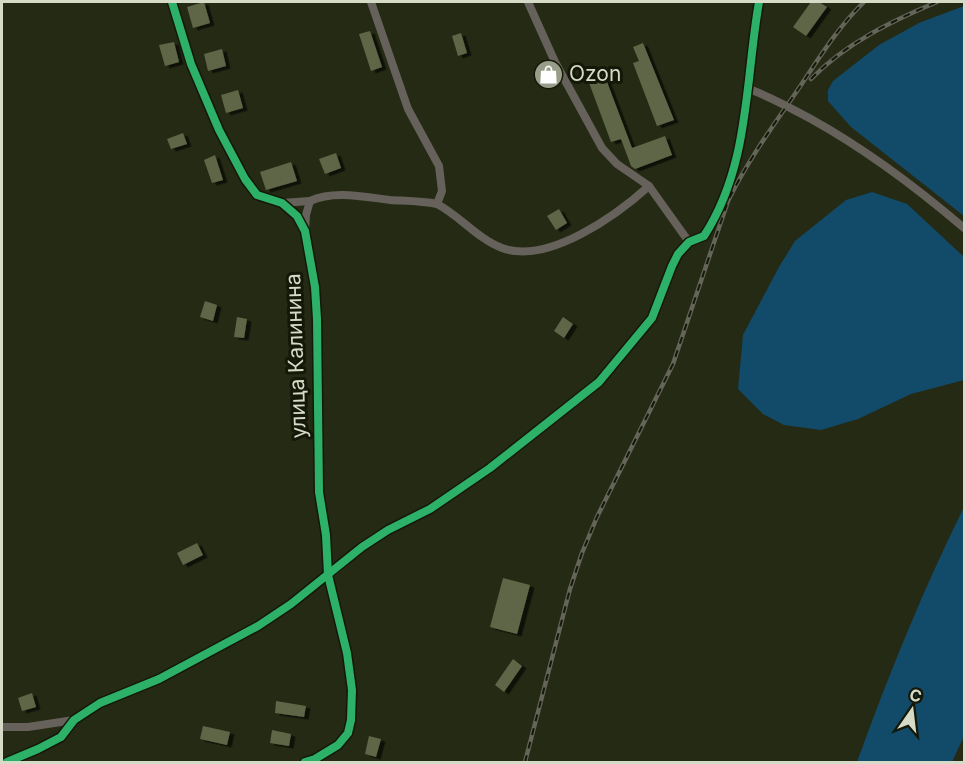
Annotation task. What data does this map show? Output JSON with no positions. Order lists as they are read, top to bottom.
{
  "streets": {
    "street": ["улица Калинина"]
  },
  "places": {
    "shop": ["Ozon"]
  },
  "north": "top"
}
